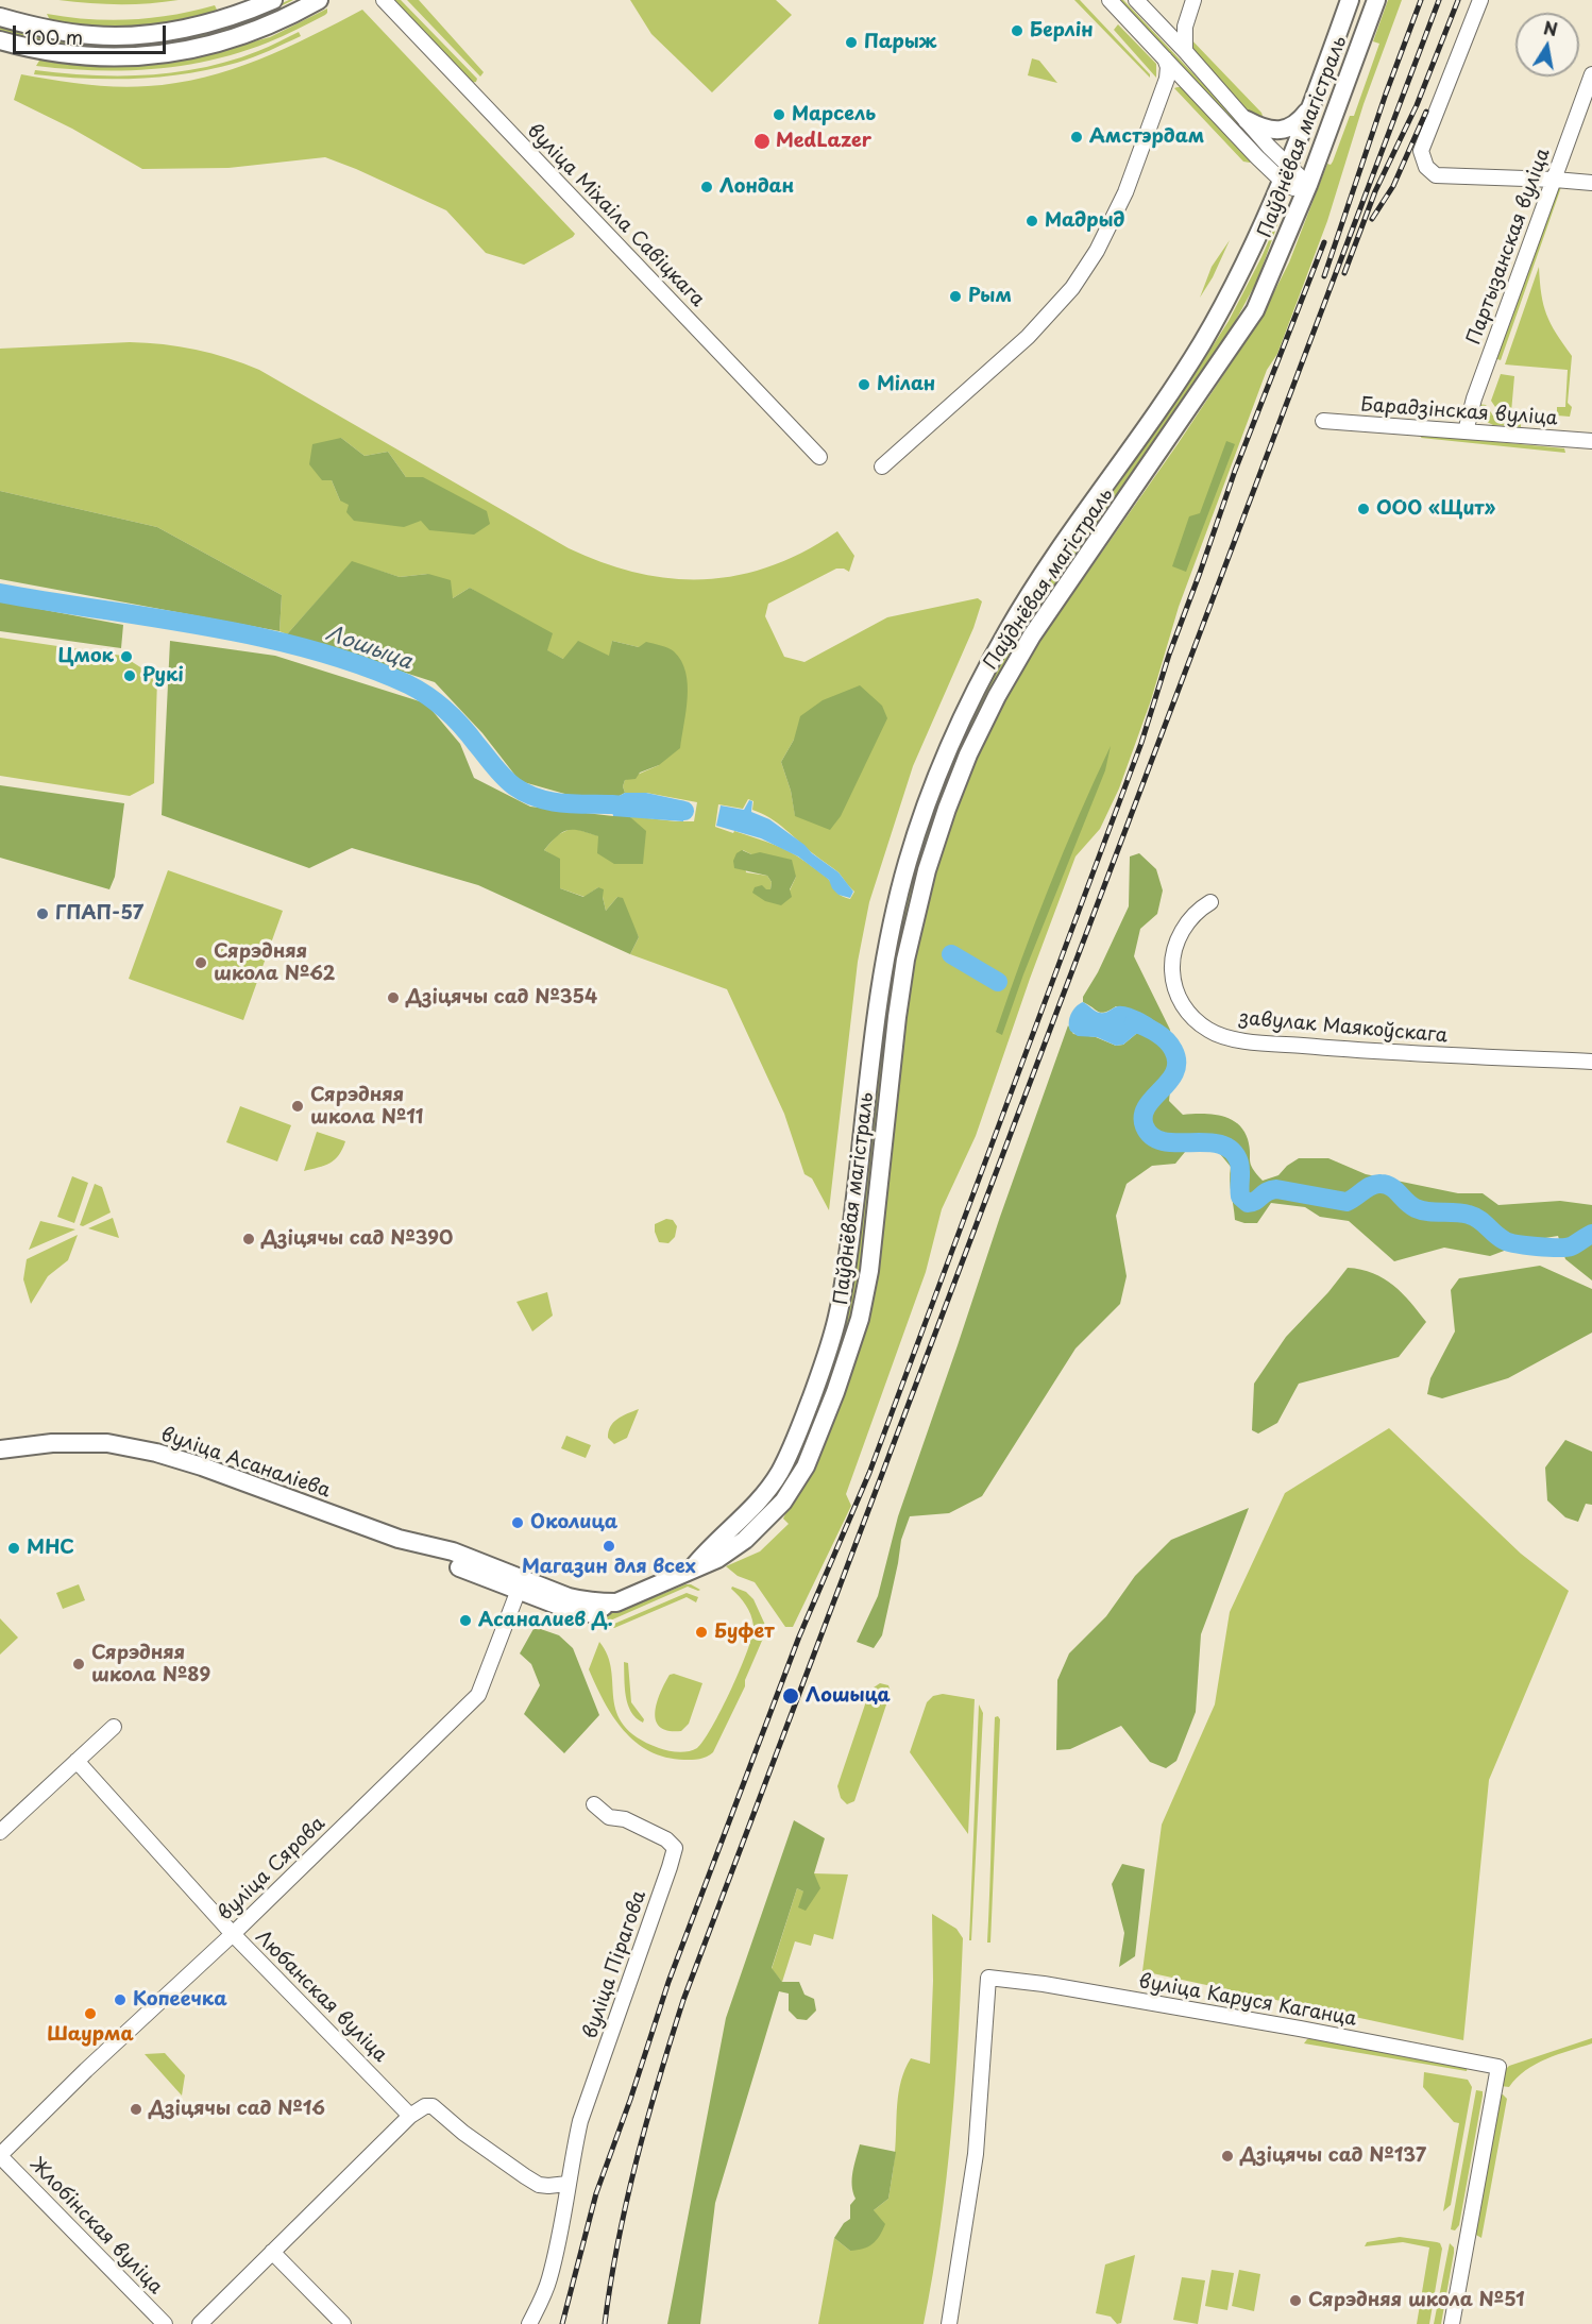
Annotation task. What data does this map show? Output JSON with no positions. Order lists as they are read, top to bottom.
{
  "streets": {
    "main road": ["Паўднёвая магістраль", "вуліца Асаналіева"],
    "street": [
      "вуліца Міхаіла Савіцкага",
      "Партызанская вуліца",
      "Барадзінская вуліца",
      "завулак Маякоўскага",
      "вуліца Сярова",
      "вуліца Пірагова",
      "Любанская вуліца",
      "вуліца Каруся Каганца",
      "Жлобінская вуліца"
    ]
  },
  "crossings": [
    ["Паўднёвая магістраль", "вуліца Асаналіева"],
    ["Партызанская вуліца", "Барадзінская вуліца"],
    ["вуліца Асаналіева", "вуліца Сярова"],
    ["вуліца Сярова", "Любанская вуліца"],
    ["вуліца Сярова", "Жлобінская вуліца"]
  ],
  "water": ["Лошыца"],
  "places": [
    "Берлін",
    "Парыж",
    "Марсель",
    "Амстэрдам",
    "MedLazer",
    "Лондан",
    "Мадрыд",
    "Рым",
    "Мілан",
    "ООО «Щит»",
    "Цмок",
    "Рукі",
    "ГПАП-57",
    "Сярэдняя школа №62",
    "Дзіцячы сад №354",
    "Сярэдняя школа №11",
    "Дзіцячы сад №390",
    "Околица",
    "Магазин для всех",
    "МНС",
    "Асаналиев Д.",
    "Буфет",
    "Сярэдняя школа №89",
    "Лошыца",
    "Копеечка",
    "Шаурма",
    "Дзіцячы сад №16",
    "Дзіцячы сад №137",
    "Сярэдняя школа №51"
  ],
  "scale_bar": "100 m",
  "north": "top"
}
